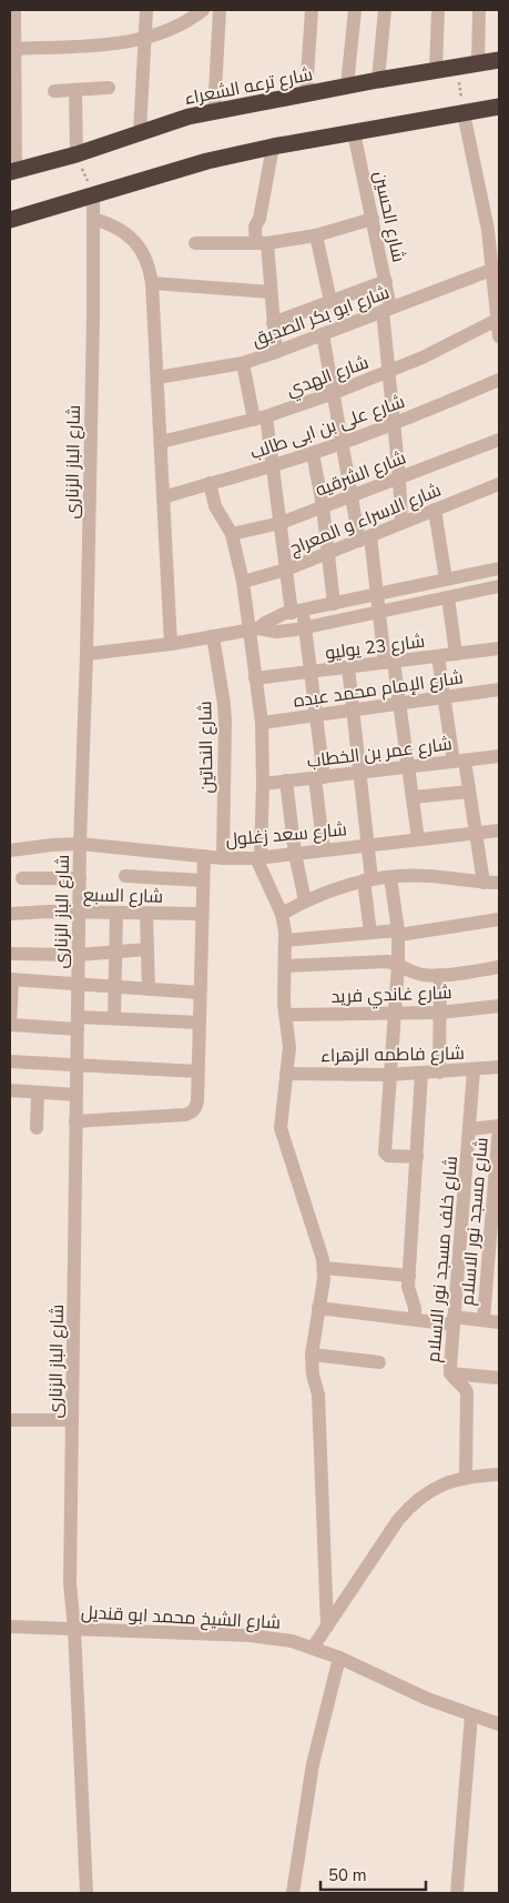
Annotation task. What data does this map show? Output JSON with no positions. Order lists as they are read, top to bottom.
{
  "streets": {
    "highway": ["شارع ترعه الشعراء"],
    "street": [
      "شارع الحسين",
      "شارع ابو بكر الصديق",
      "شارع الهدي",
      "شارع على بن ابى طالب",
      "شارع الباز الزنارى",
      "شارع الشرقيه",
      "شارع الاسراء و المعراج",
      "شارع 23 يوليو",
      "شارع الإمام محمد عبده",
      "شارع النحاتين",
      "شارع عمر بن الخطاب",
      "شارع سعد زغلول",
      "شارع السبع",
      "شارع غاندي فريد",
      "شارع فاطمه الزهراء",
      "شارع مسجد نور الاسلام",
      "شارع خلف مسجد نور الاسلام",
      "شارع الشيخ محمد ابو قنديل"
    ]
  },
  "crossings": [
    ["شارع الحسين", "شارع ابو بكر الصديق"],
    ["شارع الحسين", "شارع الهدي"],
    ["شارع الحسين", "شارع على بن ابى طالب"],
    ["شارع الحسين", "شارع الشرقيه"],
    ["شارع الحسين", "شارع الاسراء و المعراج"],
    ["شارع الباز الزنارى", "شارع سعد زغلول"],
    ["شارع الباز الزنارى", "شارع السبع"],
    ["شارع الباز الزنارى", "شارع الشيخ محمد ابو قنديل"],
    ["شارع النحاتين", "شارع سعد زغلول"],
    ["شارع فاطمه الزهراء", "شارع خلف مسجد نور الاسلام"]
  ],
  "scale_bar": "50 m"
}
